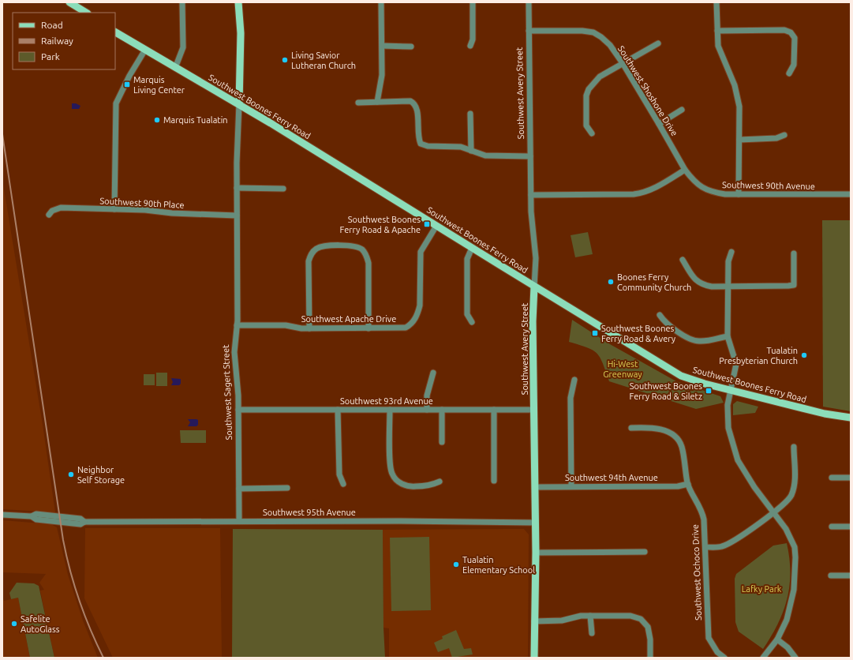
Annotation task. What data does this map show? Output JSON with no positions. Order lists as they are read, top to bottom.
{
  "streets": {
    "main road": ["Southwest Avery Street", "Southwest Boones Ferry Road", "Southwest Sagert Street"],
    "street": [
      "Southwest Shoshone Drive",
      "Southwest 90th Avenue",
      "Southwest 90th Place",
      "Southwest Apache Drive",
      "Southwest 93rd Avenue",
      "Southwest 94th Avenue",
      "Southwest 95th Avenue",
      "Southwest Ochoco Drive"
    ]
  },
  "crossings": [
    ["Southwest Shoshone Drive", "Southwest Avery Street"],
    ["Southwest Shoshone Drive", "Southwest 90th Avenue"],
    ["Southwest Avery Street", "Southwest Boones Ferry Road"],
    ["Southwest Avery Street", "Southwest 93rd Avenue"],
    ["Southwest Avery Street", "Southwest 94th Avenue"],
    ["Southwest Avery Street", "Southwest 95th Avenue"],
    ["Southwest Boones Ferry Road", "Southwest Apache Drive"],
    ["Southwest Boones Ferry Road", "Southwest Sagert Street"],
    ["Southwest 90th Place", "Southwest Sagert Street"],
    ["Southwest Apache Drive", "Southwest Sagert Street"],
    ["Southwest Sagert Street", "Southwest 93rd Avenue"],
    ["Southwest Sagert Street", "Southwest 95th Avenue"],
    ["Southwest 94th Avenue", "Southwest Ochoco Drive"]
  ],
  "parks": ["Hi-West Greenway", "Lafky Park"],
  "places": {
    "other": [
      "Living Savior Lutheran Church",
      "Marquis Tualatin",
      "Boones Ferry Community Church",
      "Tualatin Presbyterian Church",
      "Neighbor Self Storage",
      "Tualatin Elementary School",
      "Safelite AutoGlass"
    ],
    "transit": [
      "Marquis Living Center",
      "Southwest Boones Ferry Road & Apache",
      "Southwest Boones Ferry Road & Avery",
      "Southwest Boones Ferry Road & Siletz"
    ]
  },
  "legend": ["Road", "Railway", "Park"]
}
